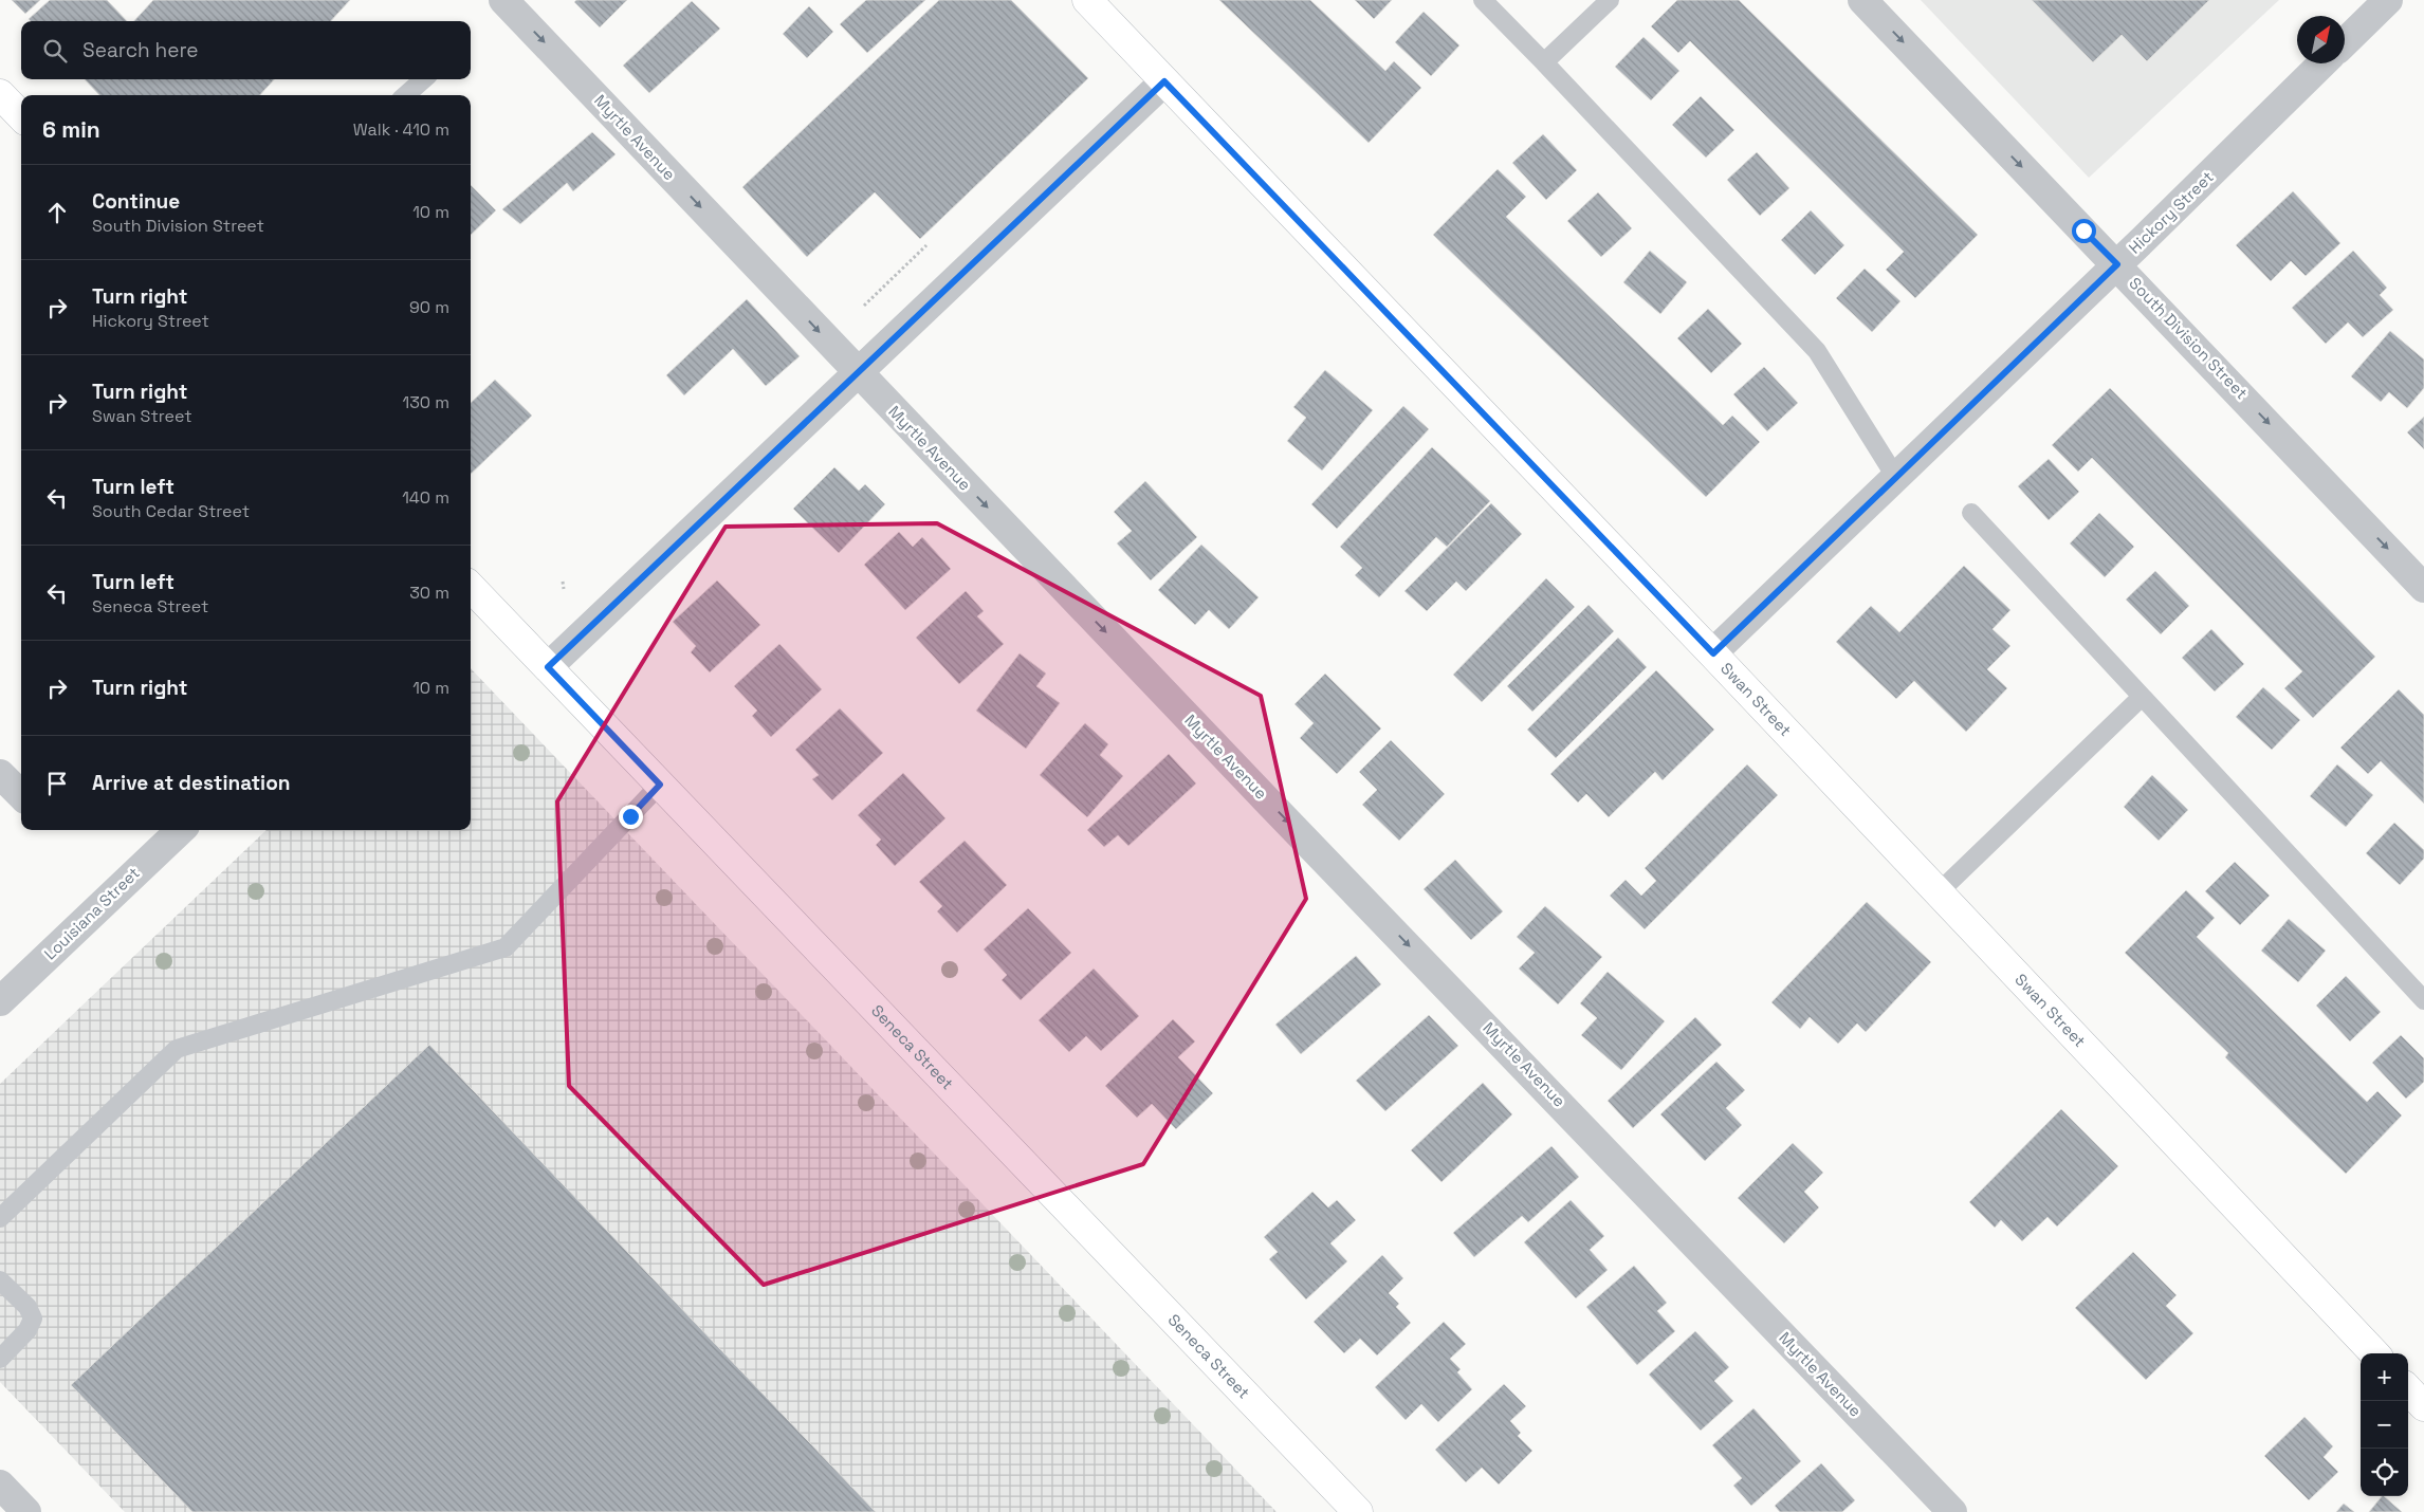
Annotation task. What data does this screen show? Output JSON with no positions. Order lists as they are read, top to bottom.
{
  "streets": {
    "main road": ["Swan Street", "Seneca Street"],
    "street": [
      "Myrtle Avenue",
      "Hickory Street",
      "South Division Street",
      "Louisiana Street"
    ]
  },
  "crossings": [
    ["Hickory Street", "South Division Street"],
    ["Hickory Street", "Swan Street"]
  ],
  "one_way": ["Myrtle Avenue", "South Division Street"],
  "north": "top right",
  "page": {
    "search": "Search here",
    "heading": ["6 min", "Walk · 410 m"],
    "list": [
      ["Continue", "South Division Street", "10 m"],
      ["Turn right", "Hickory Street", "90 m"],
      ["Turn right", "Swan Street", "130 m"],
      ["Turn left", "South Cedar Street", "140 m"],
      ["Turn left", "Seneca Street", "30 m"],
      ["Turn right", "10 m"],
      "Arrive at destination"
    ],
    "map_buttons": ["+", "−"]
  }
}
